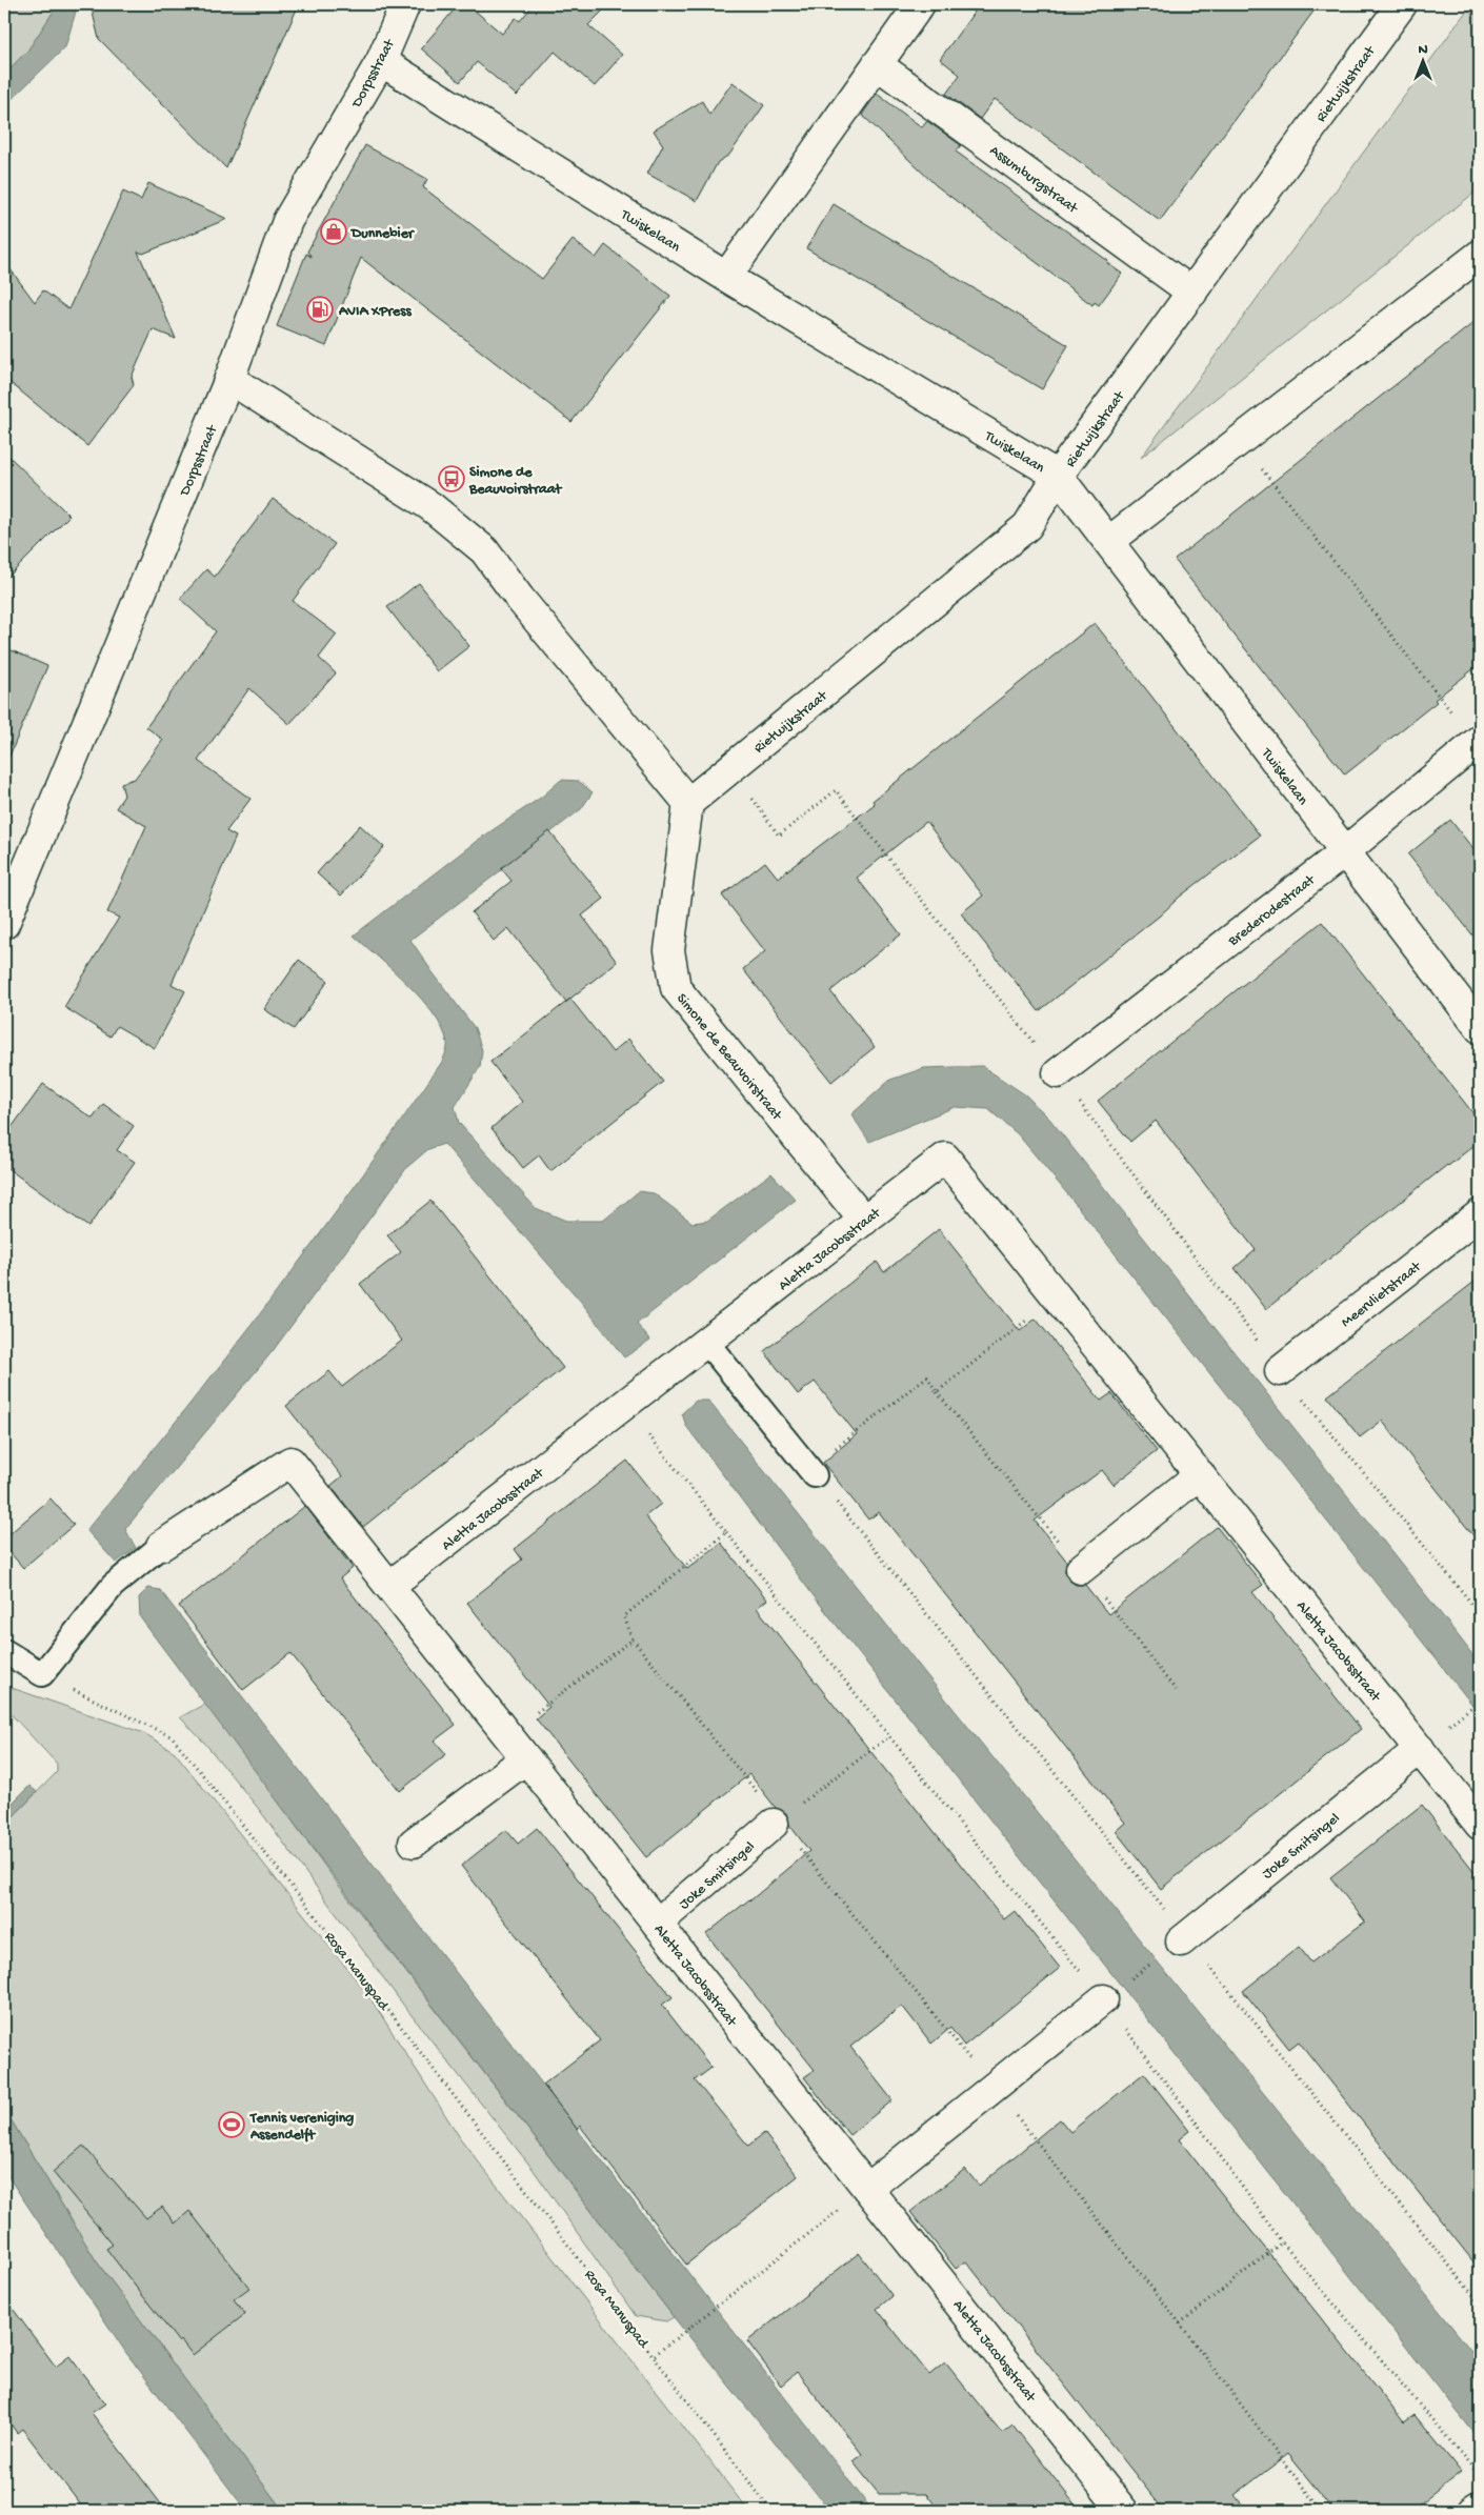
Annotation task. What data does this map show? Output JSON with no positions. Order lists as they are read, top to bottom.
{
  "streets": {
    "street": [
      "Dorpsstraat",
      "Rietwijkstraat",
      "Assumburgstraat",
      "Twiskelaan",
      "Brederodestraat",
      "Simone de Beauvoirstraat",
      "Aletta Jacobsstraat",
      "Meervlietstraat",
      "Joke Smitsingel"
    ],
    "path": ["Rosa Manuspad"]
  },
  "crossings": [
    ["Dorpsstraat", "Twiskelaan"],
    ["Rietwijkstraat", "Assumburgstraat"],
    ["Rietwijkstraat", "Twiskelaan"],
    ["Rietwijkstraat", "Simone de Beauvoirstraat"],
    ["Twiskelaan", "Brederodestraat"],
    ["Simone de Beauvoirstraat", "Aletta Jacobsstraat"],
    ["Aletta Jacobsstraat", "Joke Smitsingel"],
    ["Aletta Jacobsstraat", "Rosa Manuspad"]
  ],
  "places": {
    "shop": ["Dunnebier"],
    "fuel station": ["AVIA XPress"],
    "bus stop": ["Simone de Beauvoirstraat"],
    "sports": ["Tennis vereniging Assendelft"]
  },
  "north": "top"
}
